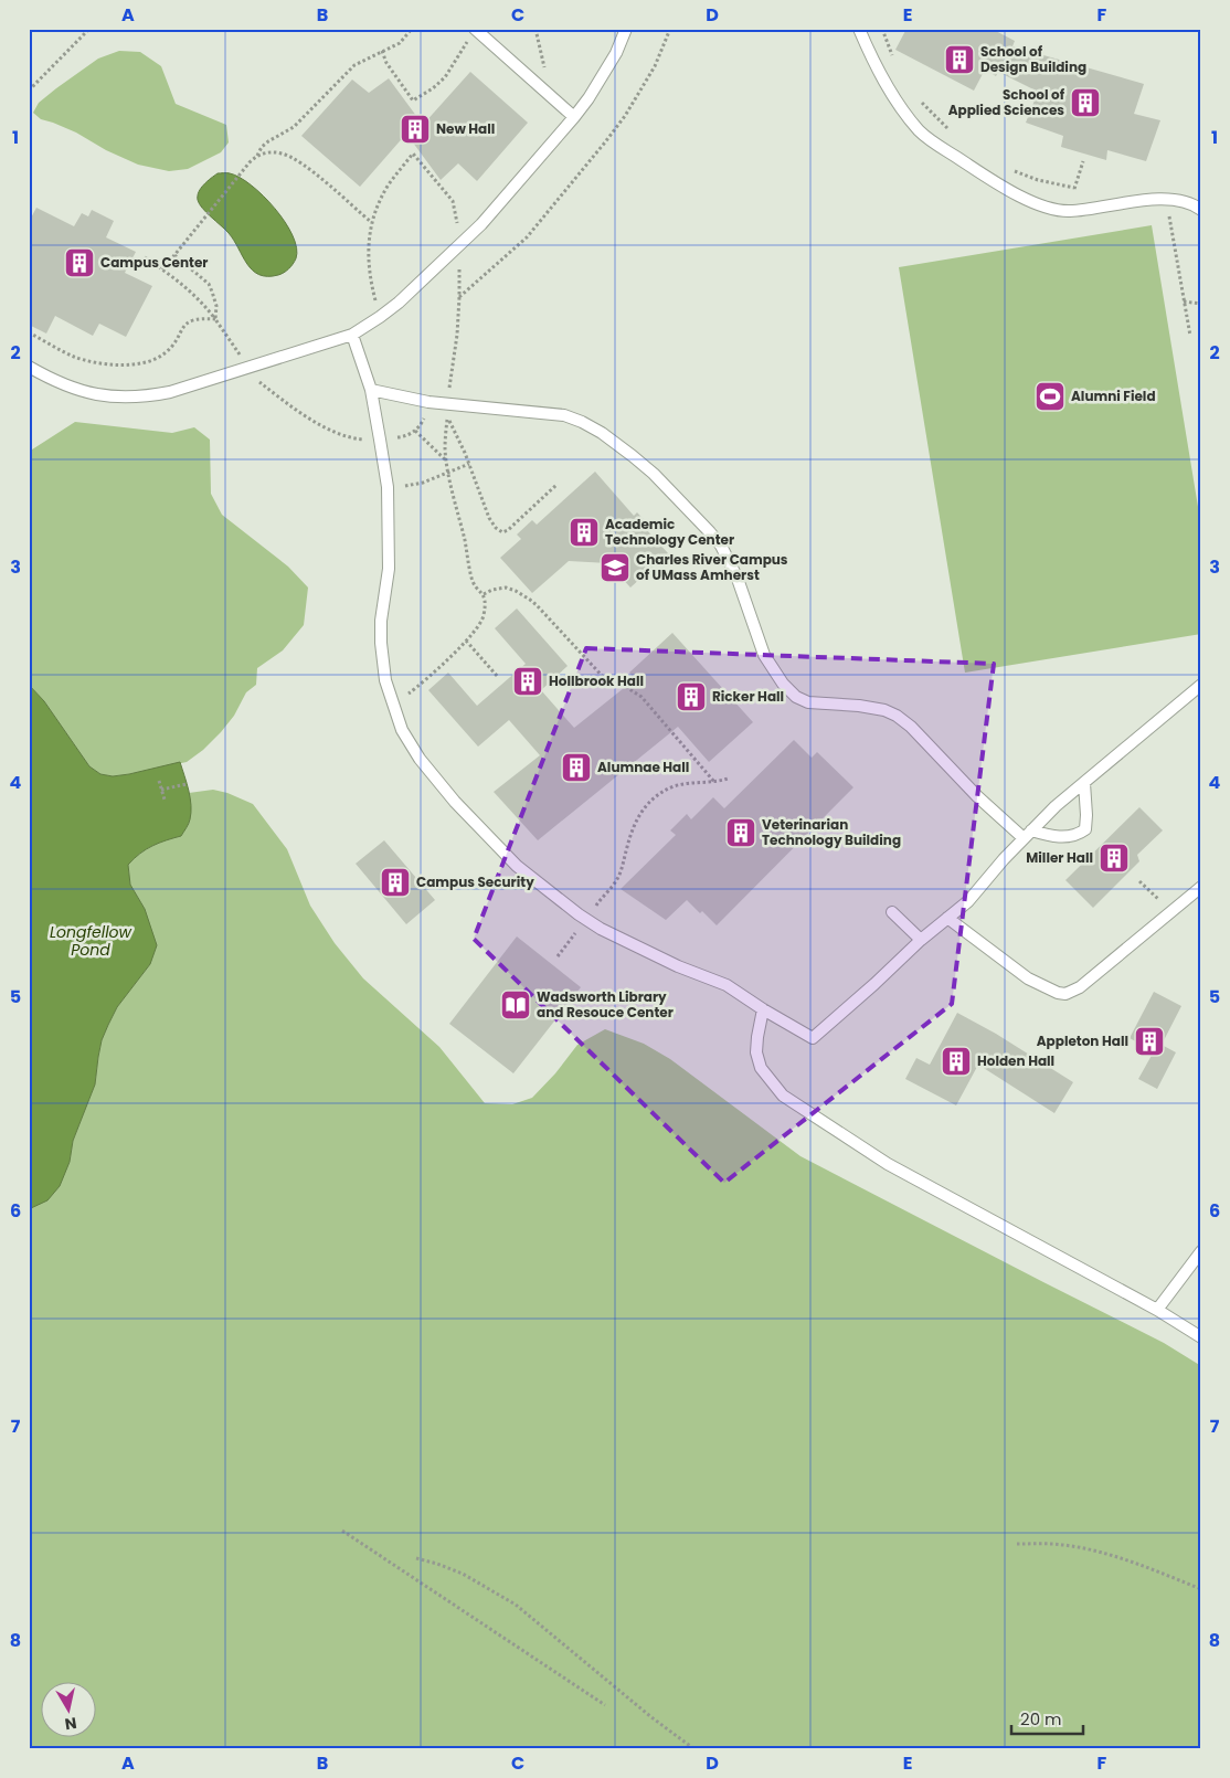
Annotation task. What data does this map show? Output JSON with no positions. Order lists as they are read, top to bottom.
{
  "water": ["Longfellow Pond"],
  "places": {
    "building": [
      "School of Design Building",
      "School of Applied Sciences",
      "New Hall",
      "Campus Center",
      "Academic Technology Center",
      "Hollbrook Hall",
      "Ricker Hall",
      "Alumnae Hall",
      "Veterinarian Technology Building",
      "Miller Hall",
      "Campus Security",
      "Appleton Hall",
      "Holden Hall"
    ],
    "sports": ["Alumni Field"],
    "school or university": ["Charles River Campus of UMass Amherst"],
    "library": ["Wadsworth Library and Resouce Center"]
  },
  "scale_bar": "20 m",
  "north": "bottom",
  "grid": {
    "columns": [
      "A",
      "B",
      "C",
      "D",
      "E",
      "F"
    ],
    "rows": [
      "1",
      "2",
      "3",
      "4",
      "5",
      "6",
      "7",
      "8"
    ]
  }
}
